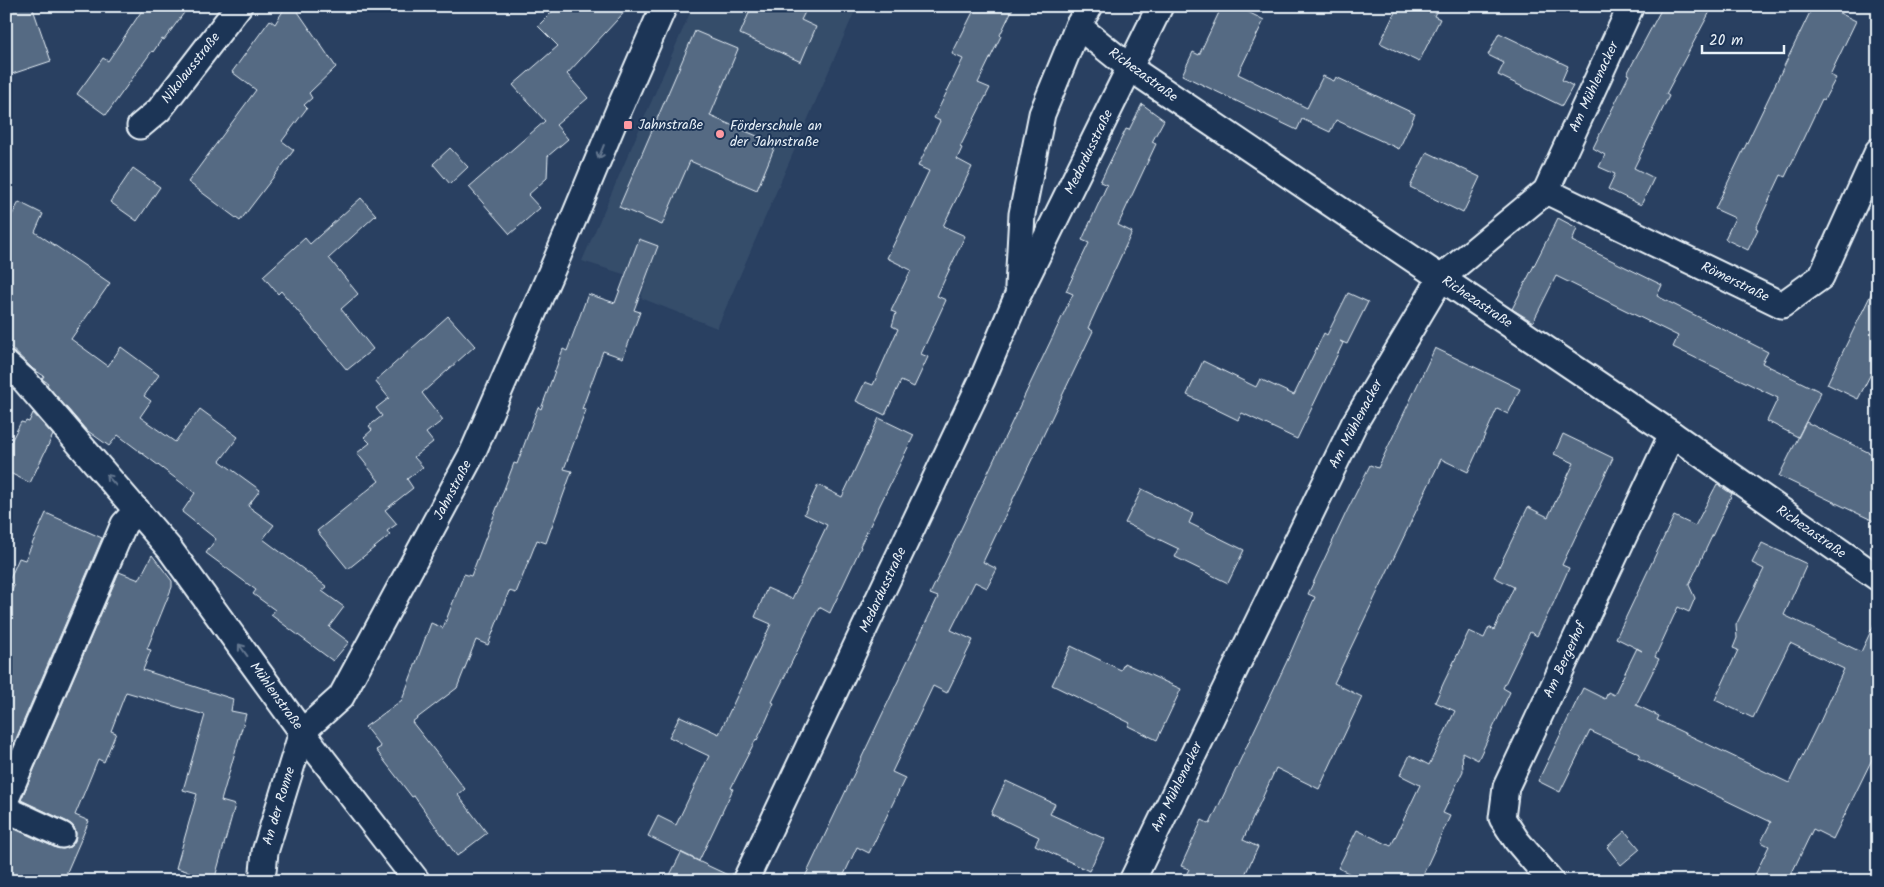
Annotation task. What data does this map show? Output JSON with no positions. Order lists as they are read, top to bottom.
{
  "streets": {
    "street": [
      "Nikolausstraße",
      "Richezastraße",
      "Am Mühlenacker",
      "Medardusstraße",
      "Römerstraße",
      "Jahnstraße",
      "Am Bergerhof",
      "Mühlenstraße",
      "An der Ronne"
    ]
  },
  "crossings": [
    ["Richezastraße", "Am Mühlenacker"],
    ["Richezastraße", "Medardusstraße"],
    ["Richezastraße", "Am Bergerhof"],
    ["Am Mühlenacker", "Römerstraße"],
    ["Jahnstraße", "Mühlenstraße"],
    ["Jahnstraße", "An der Ronne"],
    ["Mühlenstraße", "An der Ronne"]
  ],
  "one_way": ["Jahnstraße", "Mühlenstraße"],
  "places": {
    "transit": ["Jahnstraße"],
    "other": ["Förderschule an der Jahnstraße"]
  },
  "scale_bar": "20 m"
}
